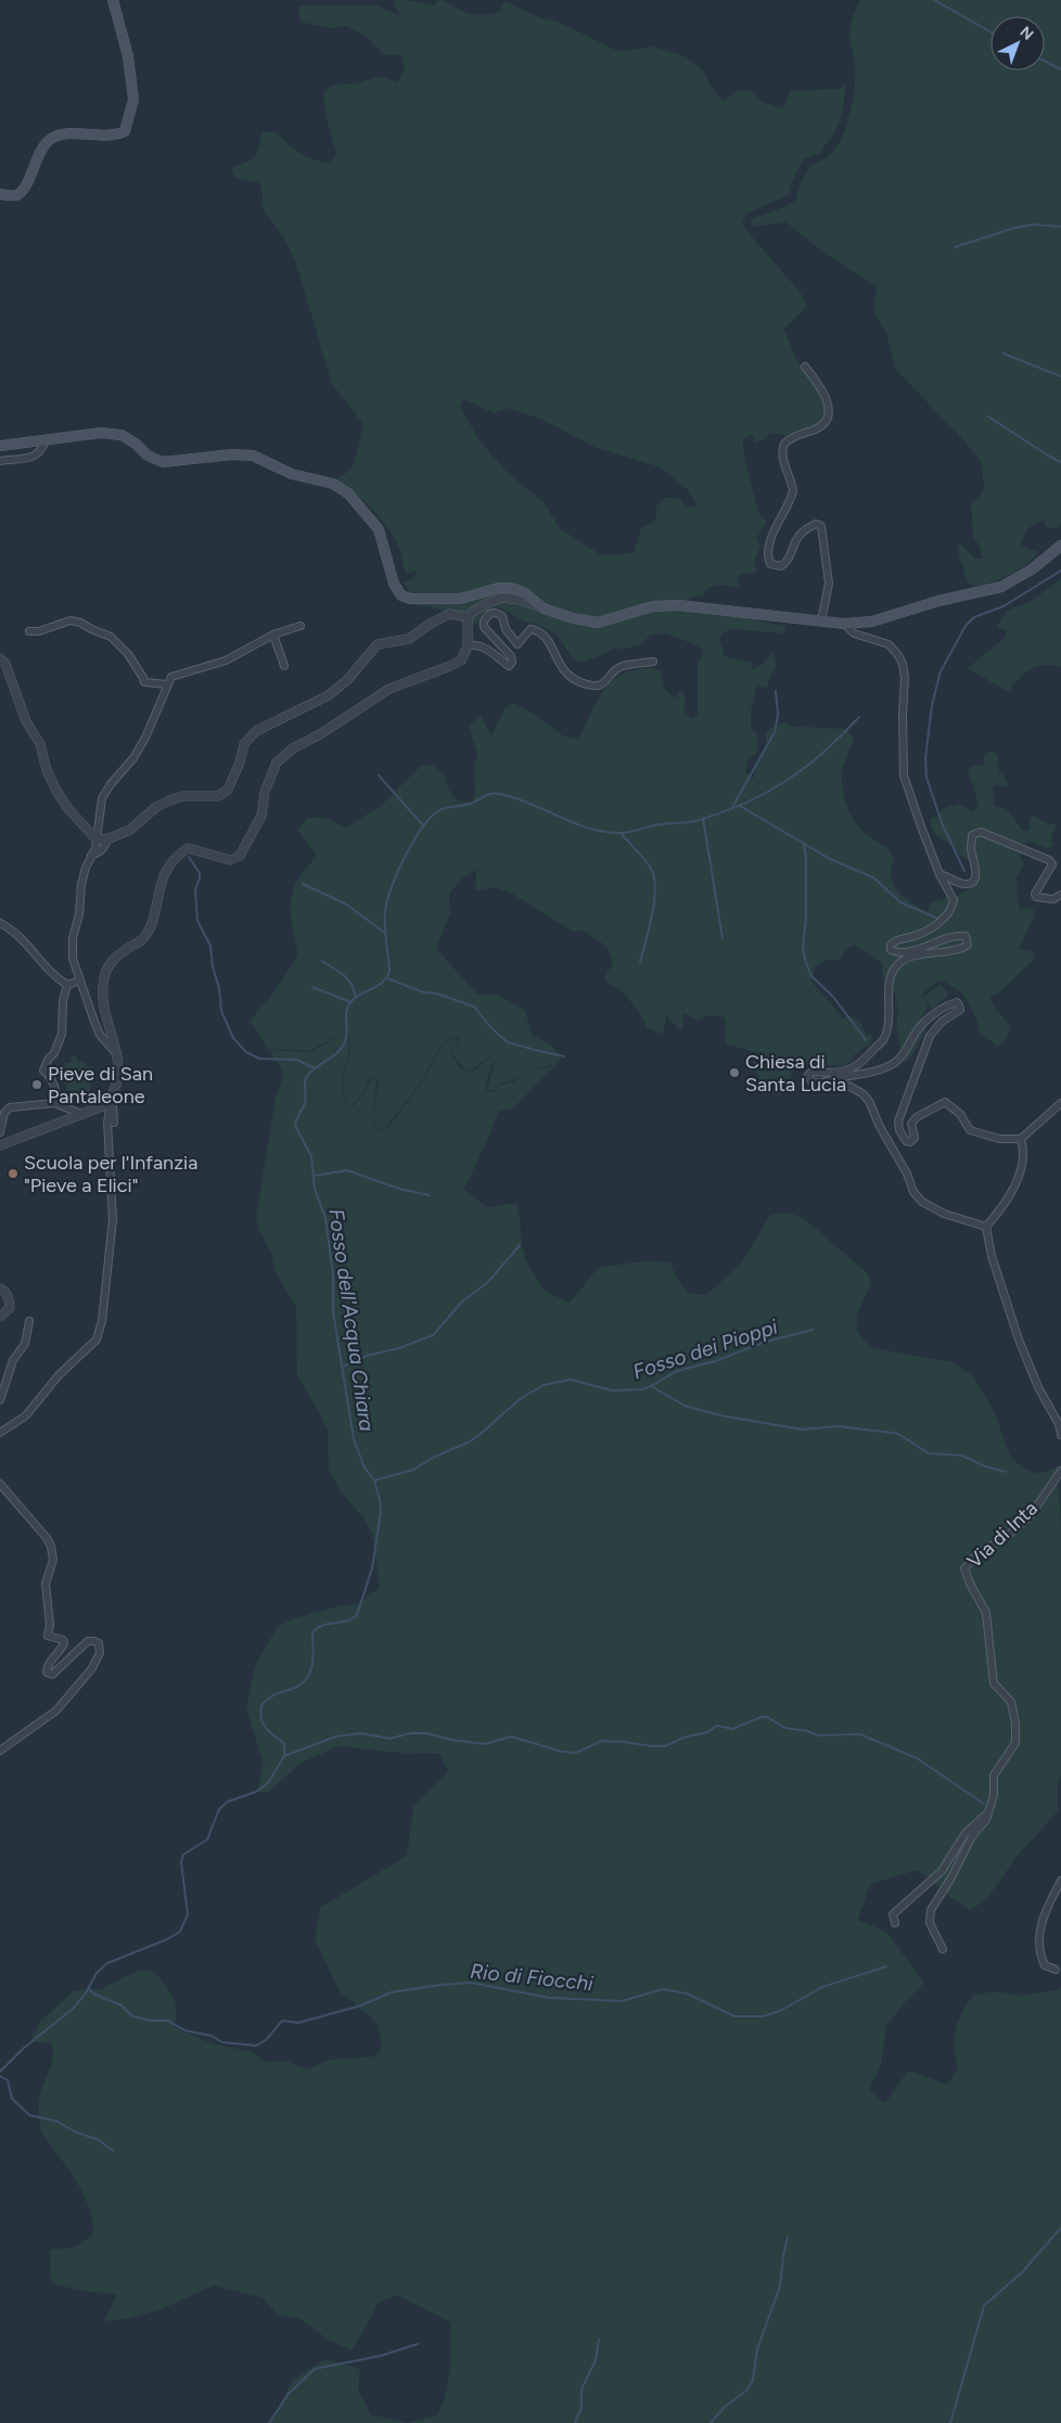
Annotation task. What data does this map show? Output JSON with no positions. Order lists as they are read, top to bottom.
{
  "streets": {
    "street": ["Via di Inta"]
  },
  "water": ["Fosso dell'Acqua Chiara", "Fosso dei Pioppi", "Rio di Fiocchi"],
  "places": ["Chiesa di Santa Lucia", "Pieve di San Pantaleone", "Scuola per l'Infanzia \"Pieve a Elici\""],
  "north": "top right"
}
